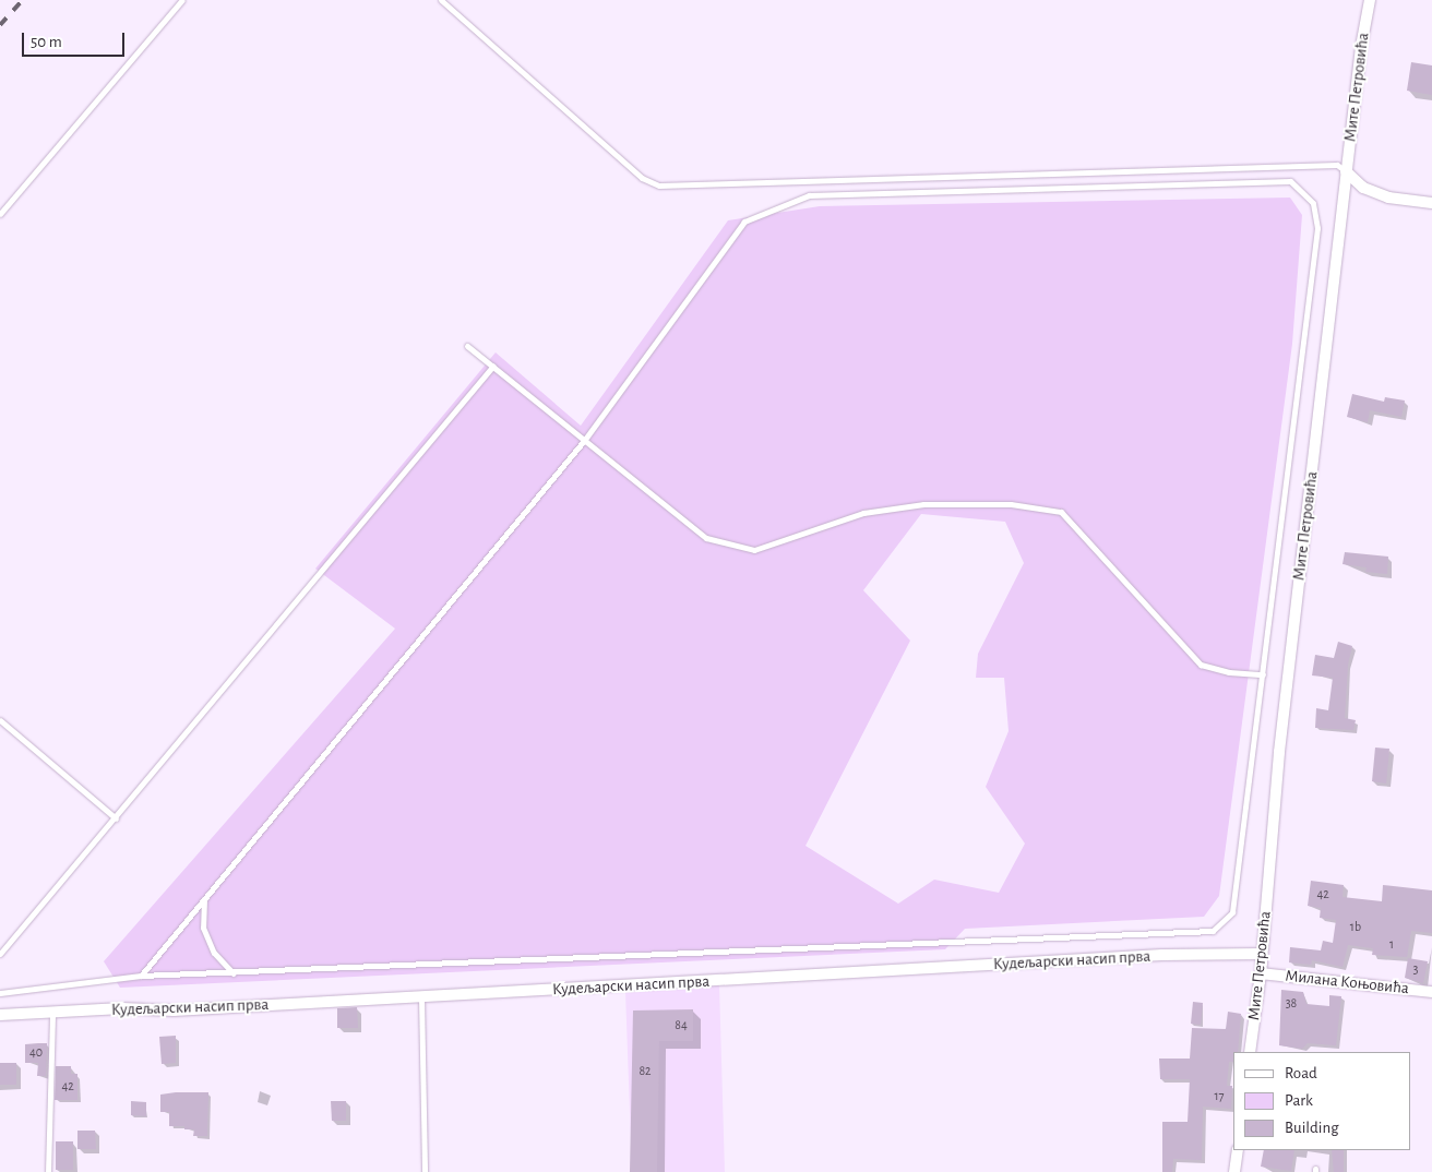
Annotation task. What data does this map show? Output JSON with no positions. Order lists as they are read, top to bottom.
{
  "streets": {
    "street": ["Мите Петровића", "Кудељарски насип прва", "Милана Коњовића"]
  },
  "crossings": [
    ["Мите Петровића", "Кудељарски насип прва"],
    ["Мите Петровића", "Милана Коњовића"]
  ],
  "house_numbers": [
    "42",
    "1b",
    "1",
    "3",
    "38",
    "84",
    "40",
    "82",
    "42",
    "17"
  ],
  "legend": ["Road", "Park", "Building"],
  "scale_bar": "50 m"
}
